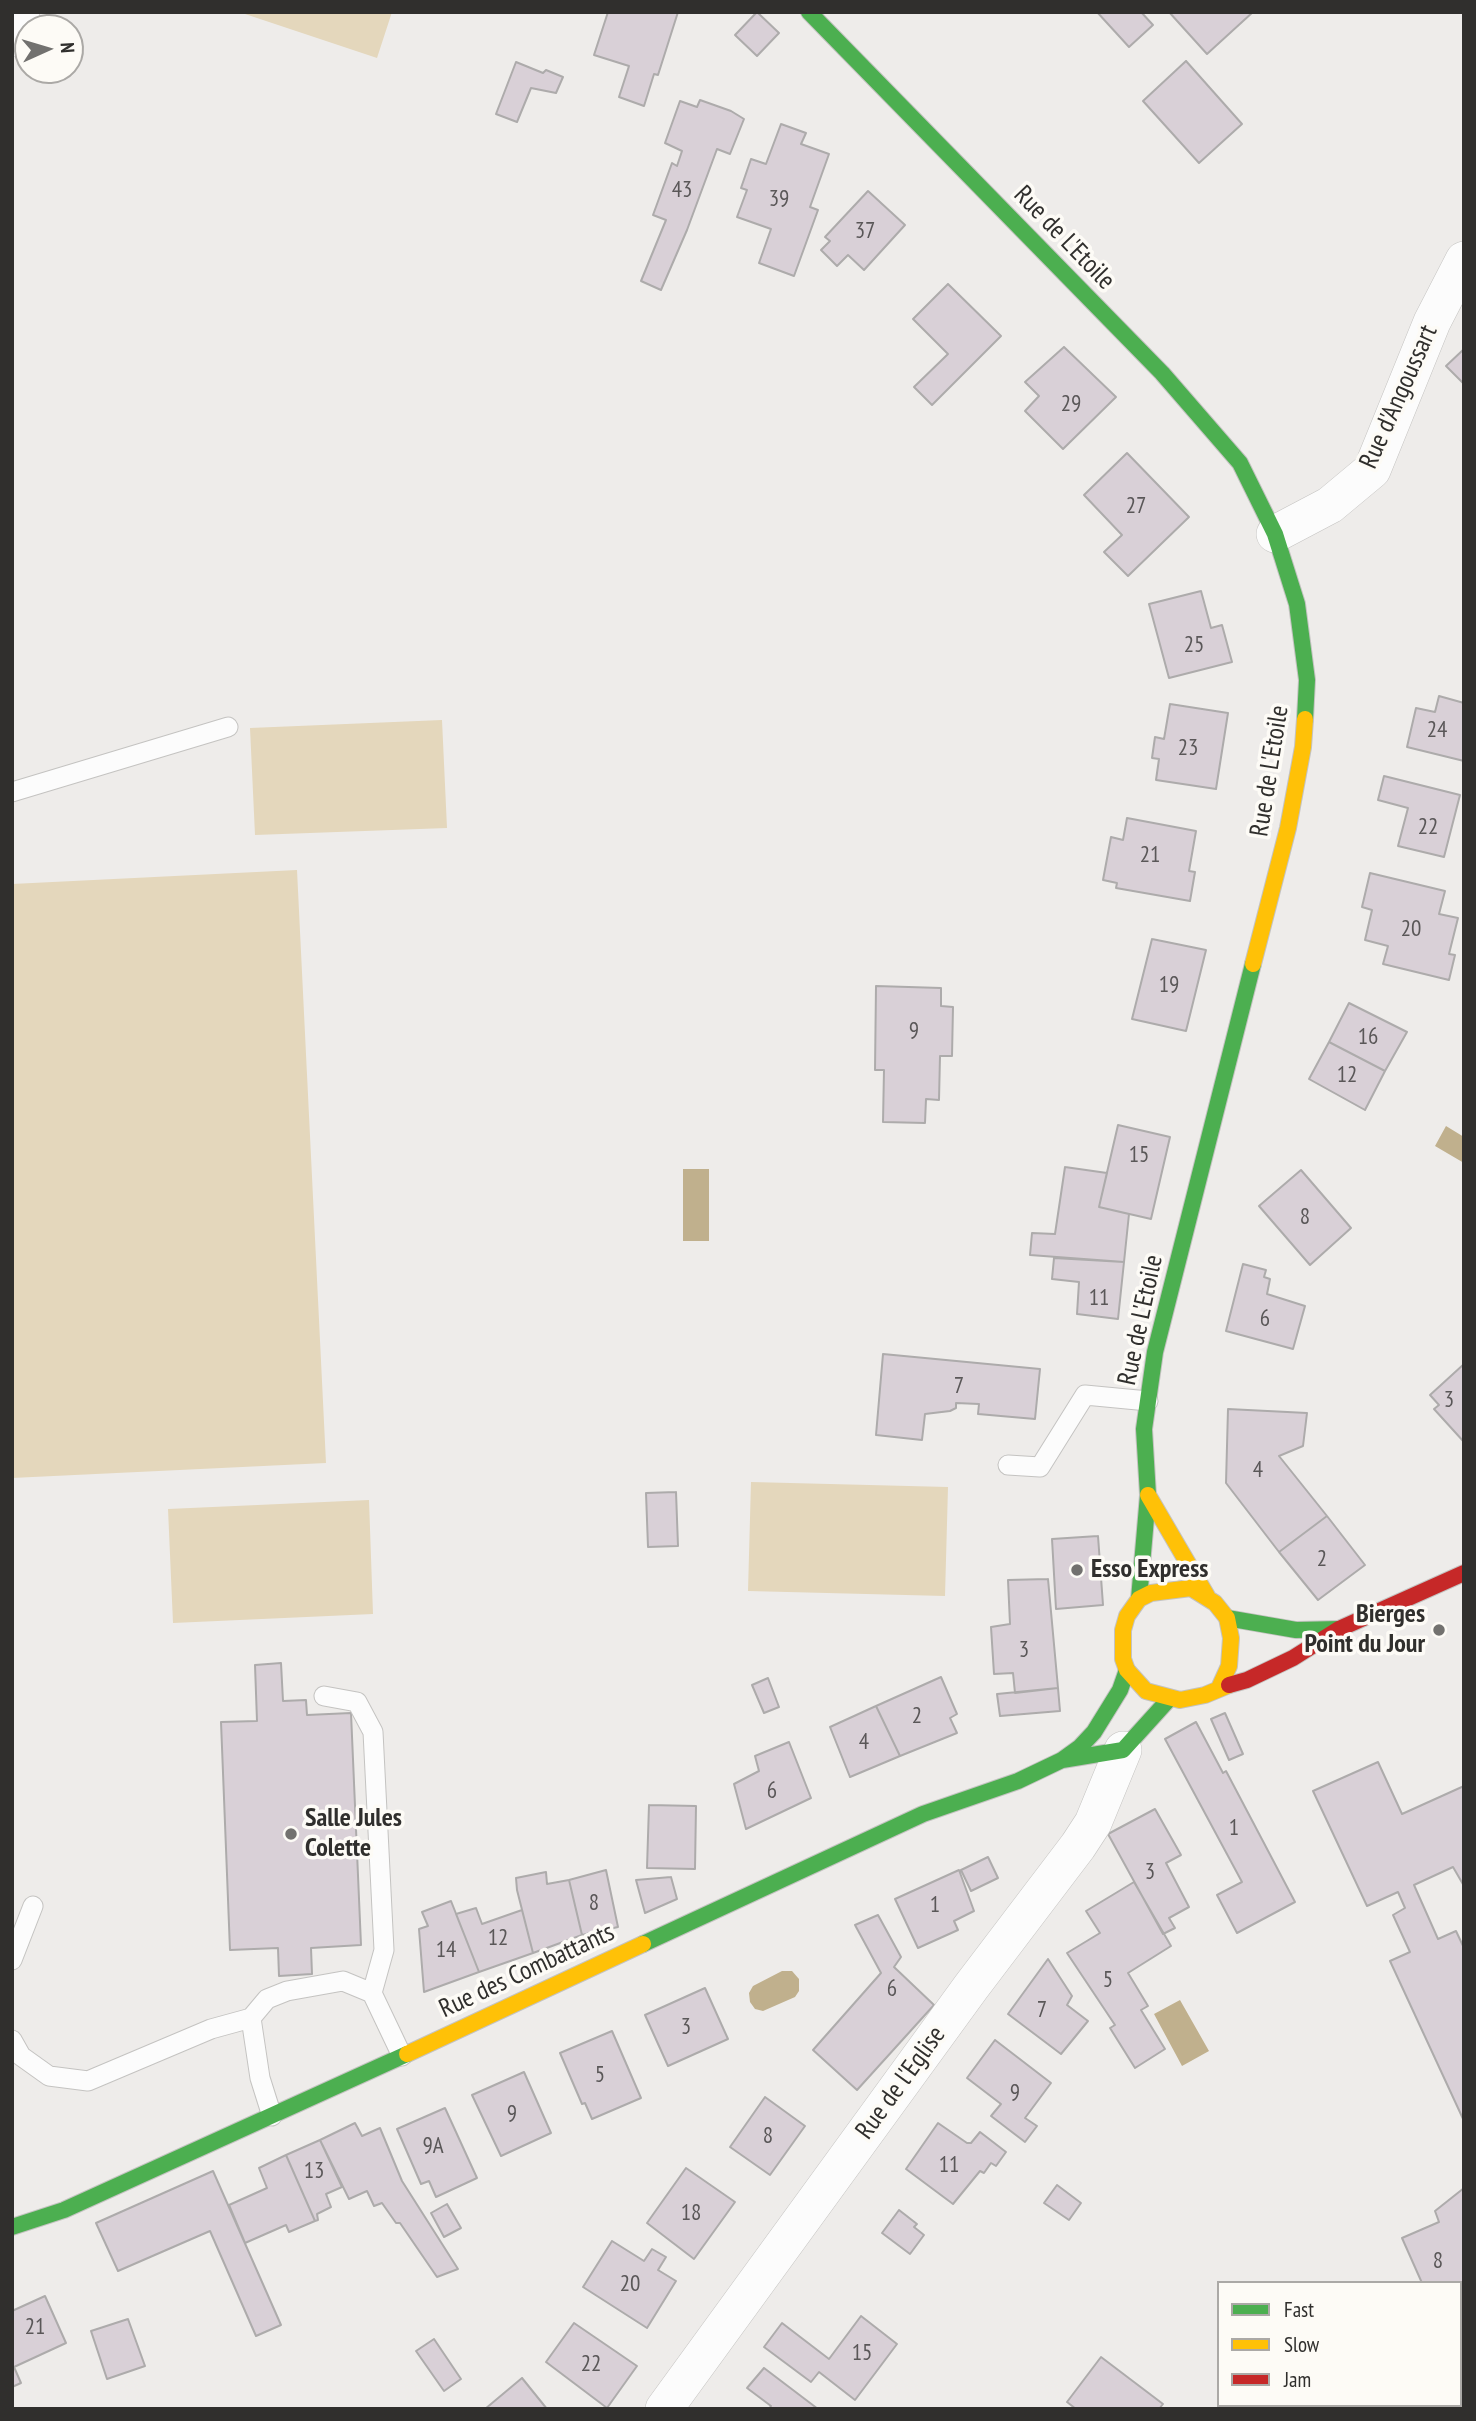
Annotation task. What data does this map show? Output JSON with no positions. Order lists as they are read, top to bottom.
{
  "streets": {
    "street": [
      "Rue de L'Etoile",
      "Rue d'Angoussart",
      "Rue des Combattants",
      "Rue de l'Eglise"
    ]
  },
  "crossings": [
    ["Rue de L'Etoile", "Rue d'Angoussart"],
    ["Rue de L'Etoile", "Rue des Combattants"],
    ["Rue des Combattants", "Rue de l'Eglise"]
  ],
  "places": ["Esso Express", "Bierges Point du Jour", "Salle Jules Colette"],
  "house_numbers": [
    "43",
    "39",
    "37",
    "29",
    "27",
    "25",
    "24",
    "23",
    "22",
    "21",
    "20",
    "19",
    "9",
    "16",
    "12",
    "15",
    "8",
    "11",
    "6",
    "7",
    "3",
    "4",
    "2",
    "3",
    "2",
    "4",
    "6",
    "1",
    "3",
    "8",
    "1",
    "12",
    "14",
    "5",
    "6",
    "7",
    "3",
    "5",
    "9",
    "9",
    "8",
    "9A",
    "11",
    "13",
    "18",
    "8",
    "20",
    "21",
    "15",
    "22"
  ],
  "legend": ["Fast", "Slow", "Jam"],
  "north": "right"
}
